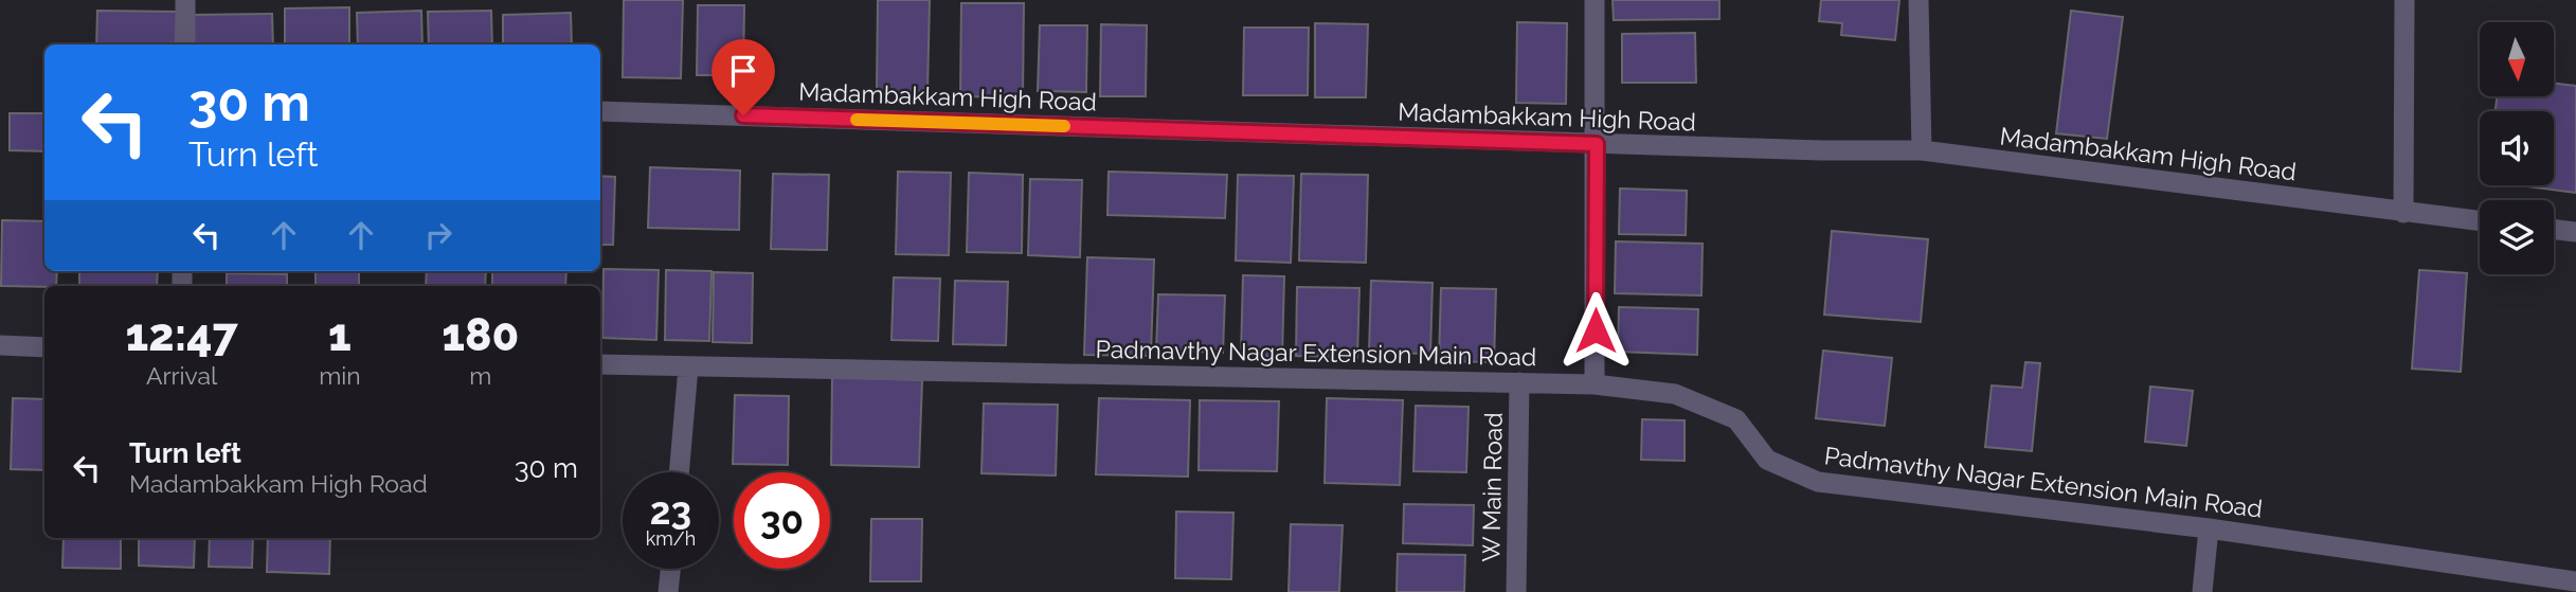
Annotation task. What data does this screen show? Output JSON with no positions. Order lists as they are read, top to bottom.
{
  "streets": {
    "street": ["Madambakkam High Road", "Padmavthy Nagar Extension Main Road", "W Main Road"]
  },
  "crossings": [
    ["Padmavthy Nagar Extension Main Road", "W Main Road"]
  ],
  "north": "bottom",
  "page": {
    "turn": ["30 m", "Turn left"],
    "eta": [
      "12:47",
      "Arrival",
      "1",
      "min",
      "180",
      "m"
    ],
    "list": [
      {
        "name": "Turn left",
        "note": "Madambakkam High Road",
        "value": "30 m"
      }
    ],
    "speed": "23 km/h",
    "limit": "30"
  }
}
